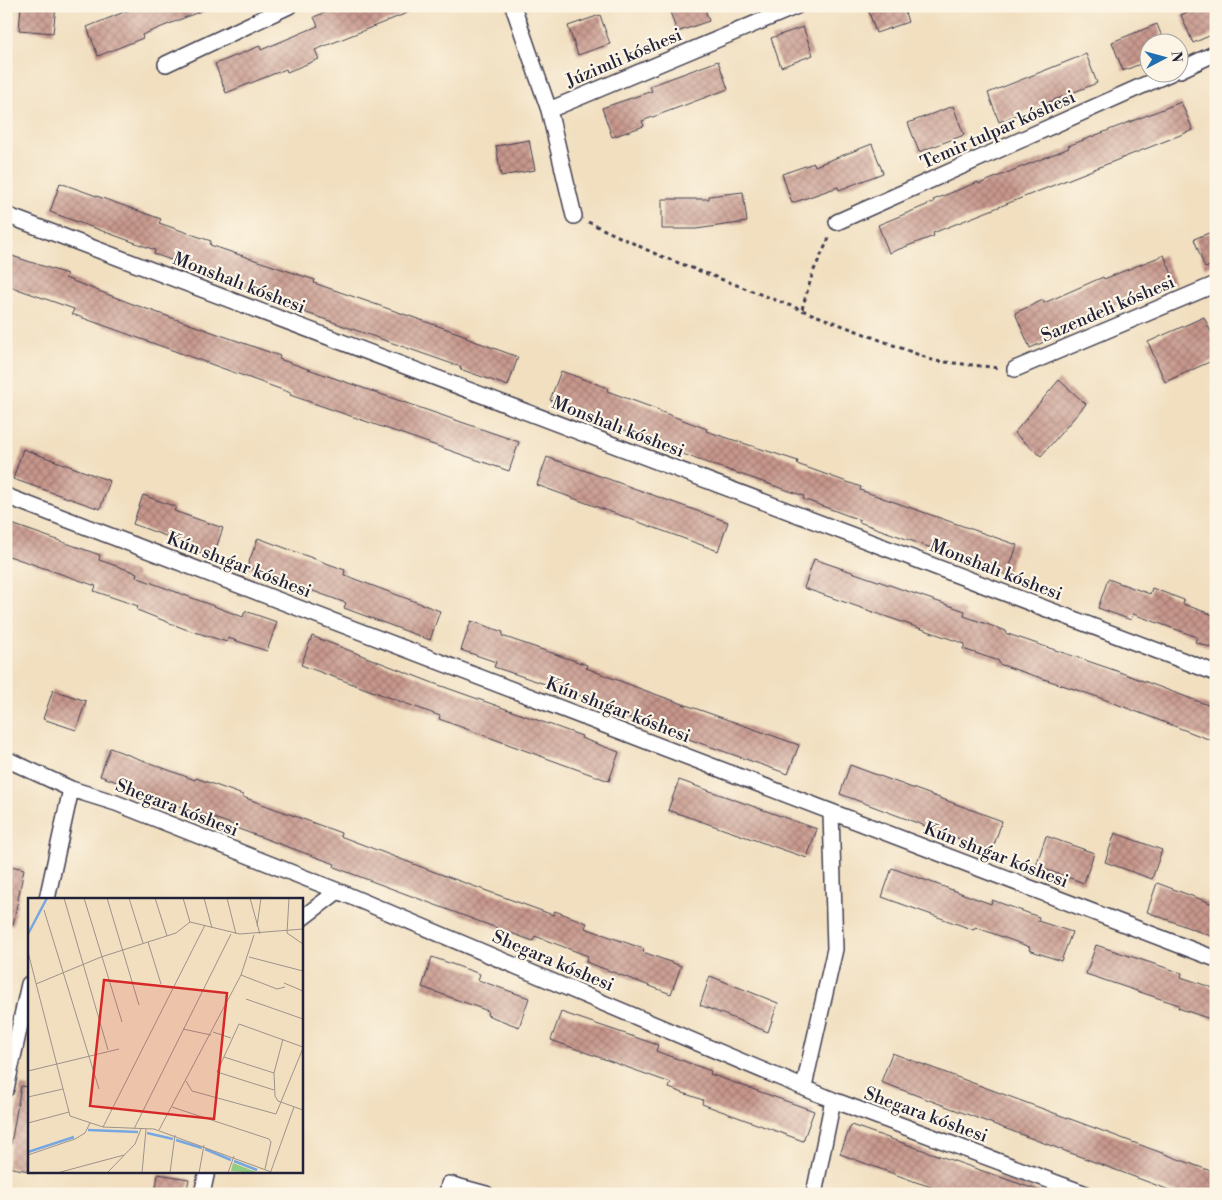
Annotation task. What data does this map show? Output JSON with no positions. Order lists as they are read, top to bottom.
{
  "streets": {
    "street": [
      "Júzimli kóshesi",
      "Temir tulpar kóshesi",
      "Monshalı kóshesi",
      "Sazendeli kóshesi",
      "Kún shıǵar kóshesi",
      "Shegara kóshesi"
    ]
  },
  "north": "right"
}
